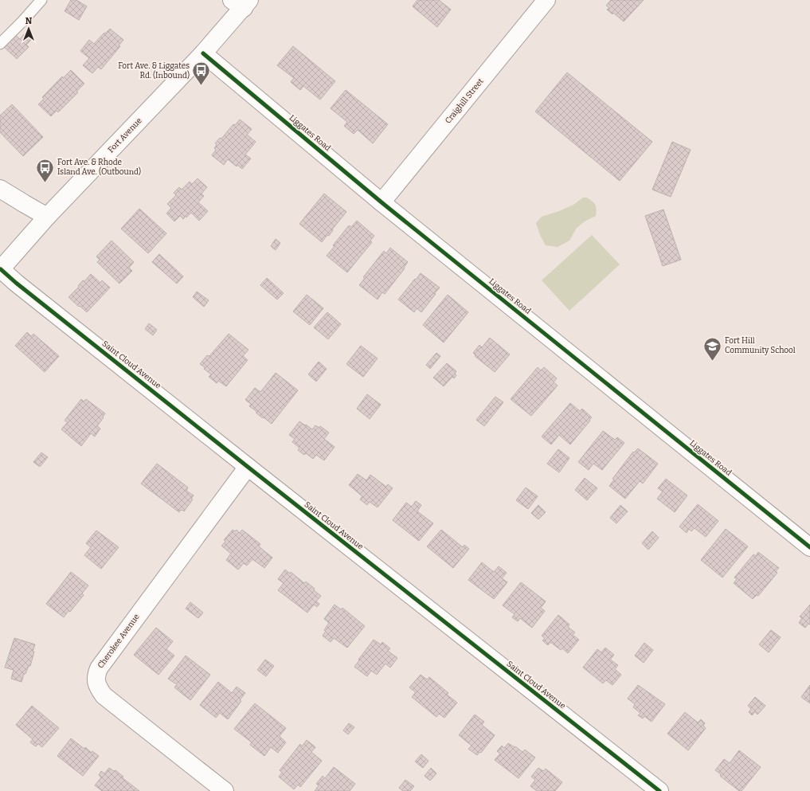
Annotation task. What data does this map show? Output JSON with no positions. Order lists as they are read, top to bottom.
{
  "streets": {
    "street": [
      "Craighill Street",
      "Liggates Road",
      "Fort Avenue",
      "Saint Cloud Avenue",
      "Cherokee Avenue"
    ]
  },
  "crossings": [
    ["Craighill Street", "Liggates Road"],
    ["Liggates Road", "Fort Avenue"],
    ["Fort Avenue", "Saint Cloud Avenue"],
    ["Saint Cloud Avenue", "Cherokee Avenue"]
  ],
  "places": {
    "bus stop": ["Fort Ave. & Liggates Rd. (Inbound)", "Fort Ave. & Rhode Island Ave. (Outbound)"],
    "school or university": ["Fort Hill Community School"]
  },
  "north": "top"
}
